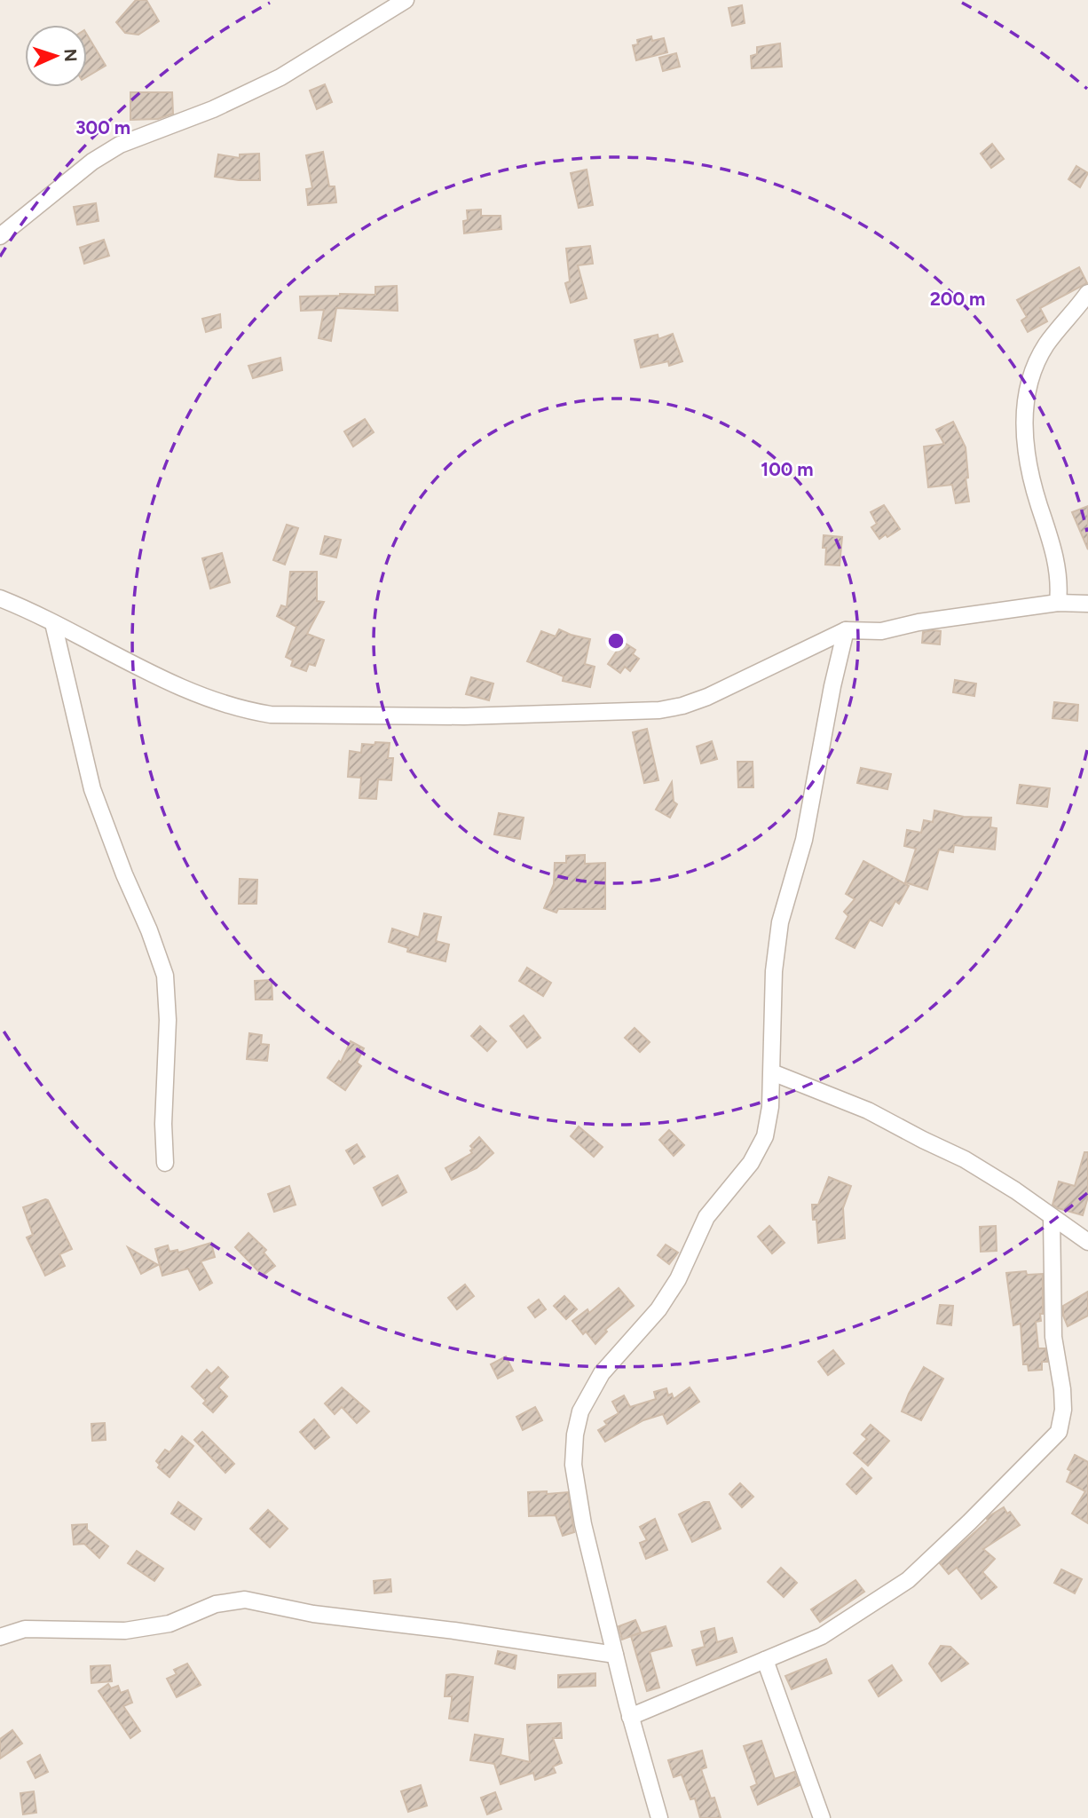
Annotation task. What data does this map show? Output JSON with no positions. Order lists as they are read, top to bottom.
{
  "north": "right",
  "rings": ["300 m", "200 m", "100 m"]
}
